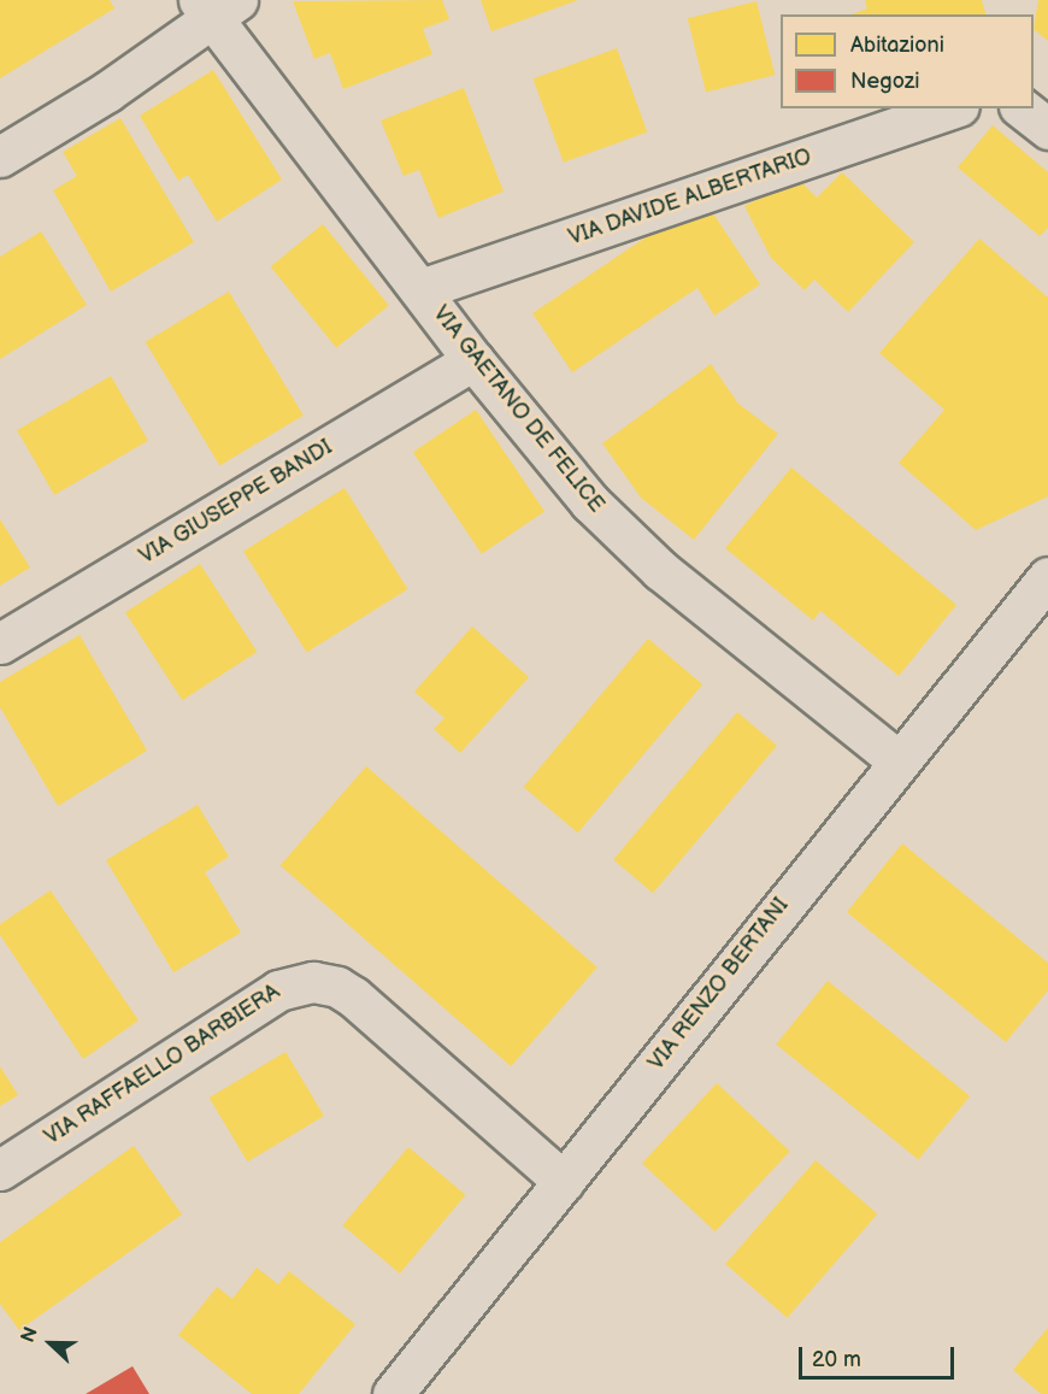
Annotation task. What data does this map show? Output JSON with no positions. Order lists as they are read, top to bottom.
{
  "streets": {
    "street": [
      "VIA DAVIDE ALBERTARIO",
      "VIA GAETANO DE FELICE",
      "VIA GIUSEPPE BANDI",
      "VIA RENZO BERTANI",
      "VIA RAFFAELLO BARBIERA"
    ]
  },
  "crossings": [
    ["VIA DAVIDE ALBERTARIO", "VIA GAETANO DE FELICE"],
    ["VIA GAETANO DE FELICE", "VIA GIUSEPPE BANDI"],
    ["VIA GAETANO DE FELICE", "VIA RENZO BERTANI"],
    ["VIA RENZO BERTANI", "VIA RAFFAELLO BARBIERA"]
  ],
  "legend": ["Abitazioni", "Negozi"],
  "scale_bar": "20 m",
  "north": "left"
}
